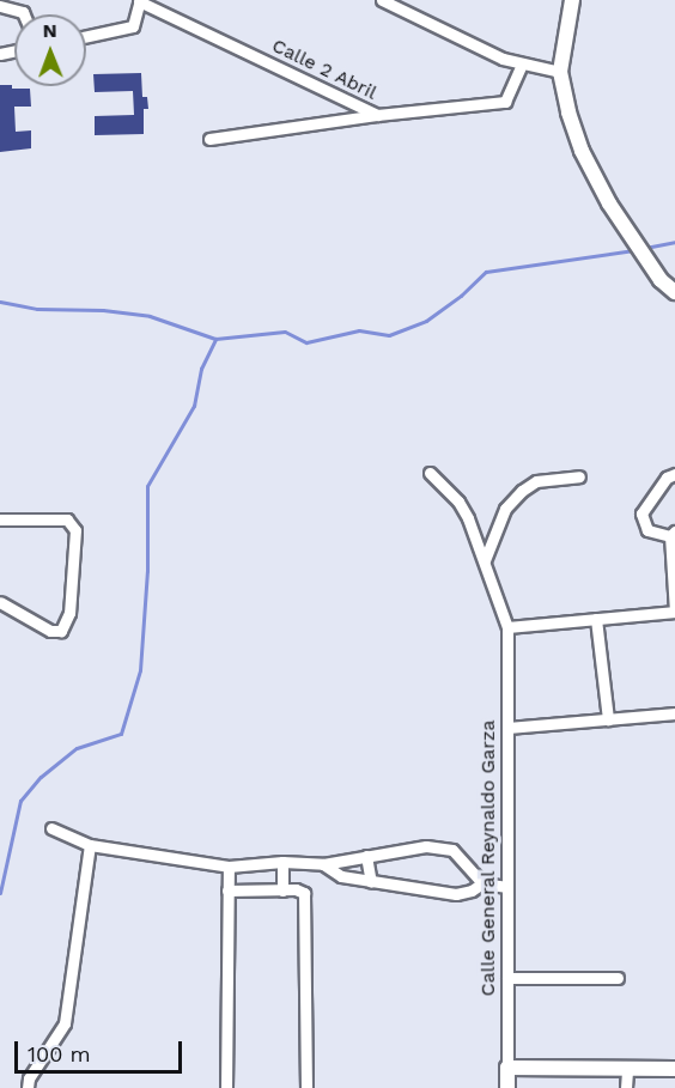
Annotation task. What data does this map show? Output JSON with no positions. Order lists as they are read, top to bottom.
{
  "streets": {
    "street": ["Calle 2 Abril", "Calle General Reynaldo Garza"]
  },
  "scale_bar": "100 m",
  "north": "top"
}
